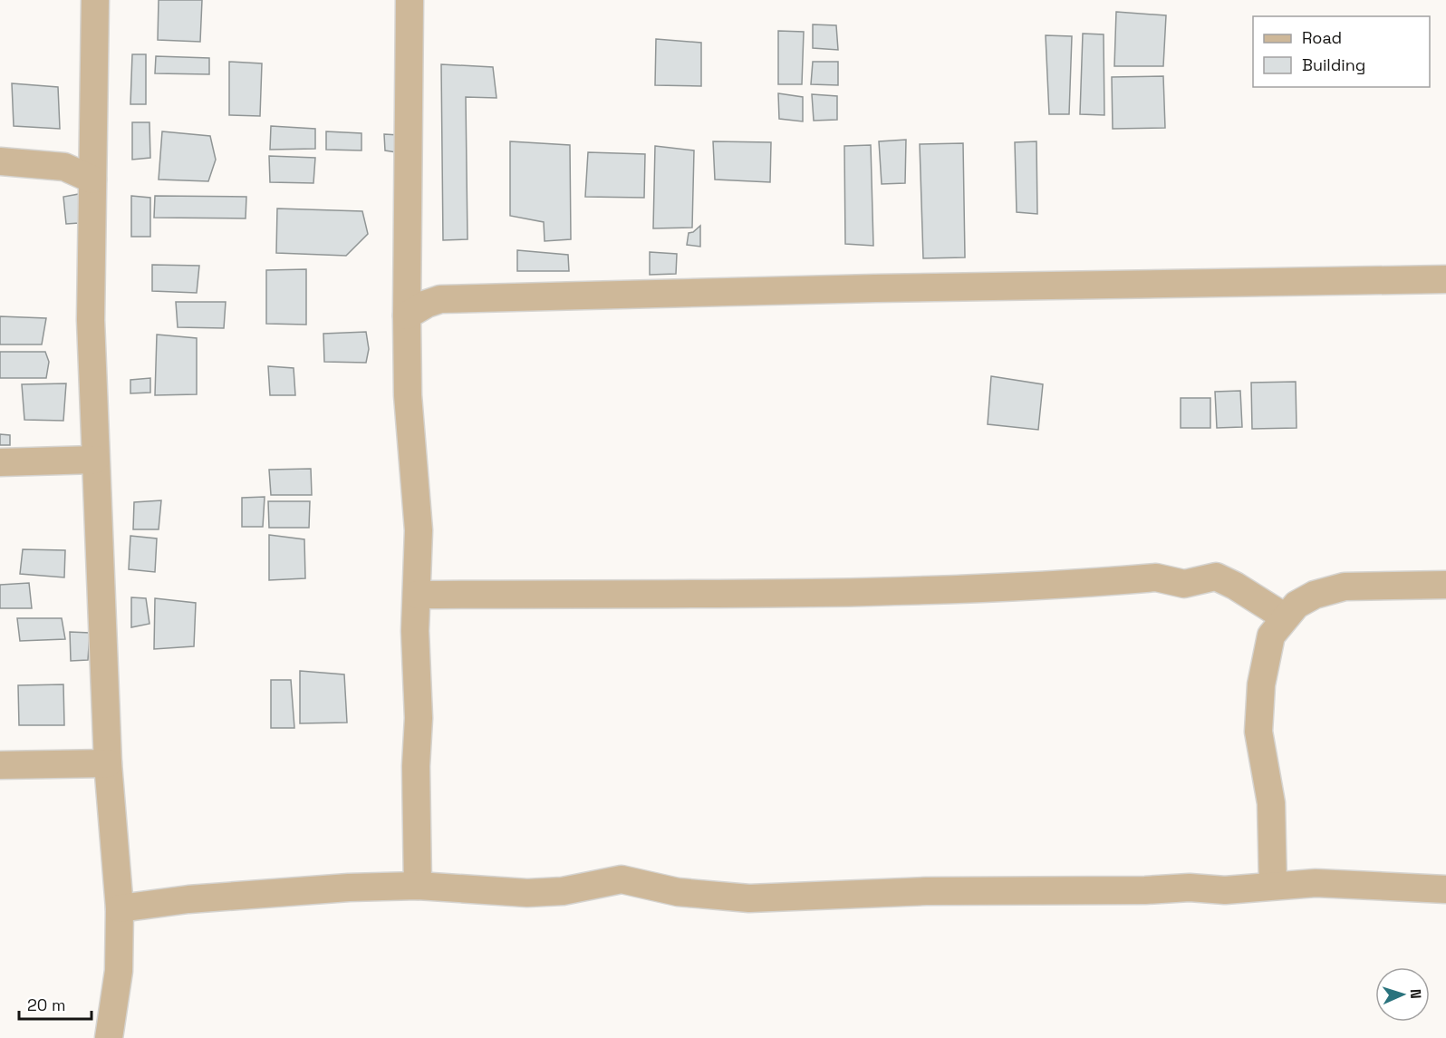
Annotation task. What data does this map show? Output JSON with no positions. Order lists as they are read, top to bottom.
{
  "legend": ["Road", "Building"],
  "scale_bar": "20 m",
  "north": "right"
}
